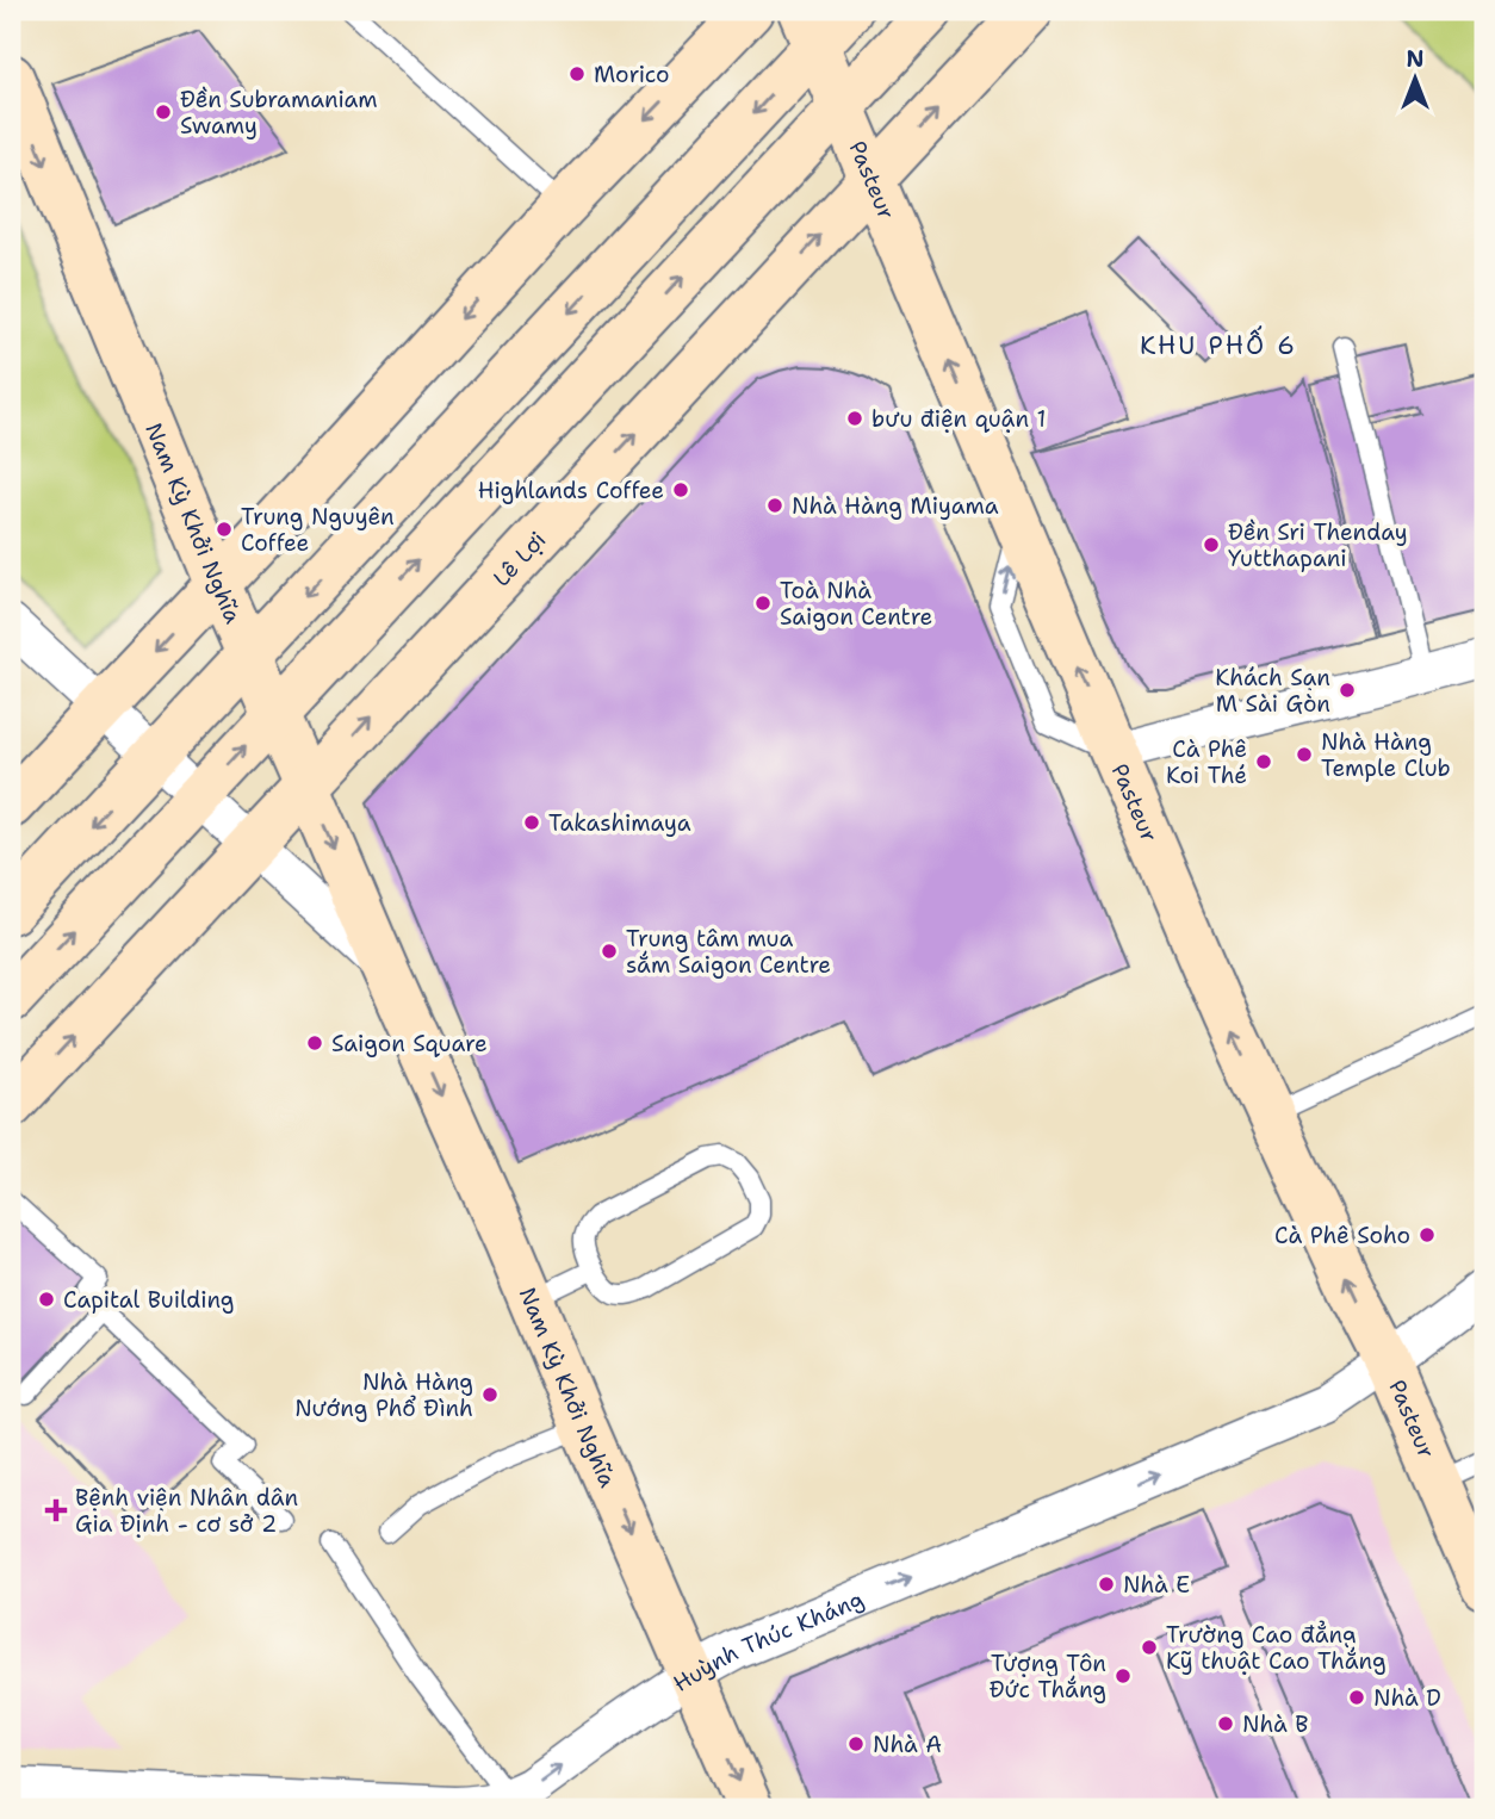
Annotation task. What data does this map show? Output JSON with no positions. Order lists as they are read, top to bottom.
{
  "streets": {
    "street": [
      "Pasteur",
      "Nam Kỳ Khởi Nghĩa",
      "Lê Lợi",
      "Huỳnh Thúc Kháng"
    ]
  },
  "crossings": [
    ["Pasteur", "Lê Lợi"],
    ["Pasteur", "Huỳnh Thúc Kháng"],
    ["Nam Kỳ Khởi Nghĩa", "Lê Lợi"],
    ["Nam Kỳ Khởi Nghĩa", "Huỳnh Thúc Kháng"]
  ],
  "one_way": ["Pasteur", "Nam Kỳ Khởi Nghĩa", "Huỳnh Thúc Kháng"],
  "districts": ["KHU PHỐ 6"],
  "places": {
    "other": [
      "Morico",
      "Đền Subramaniam Swamy",
      "bưu điện quận 1",
      "Highlands Coffee",
      "Nhà Hàng Miyama",
      "Trung Nguyên Coffee",
      "Đền Sri Thenday Yutthapani",
      "Toà Nhà Saigon Centre",
      "Khách Sạn M Sài Gòn",
      "Nhà Hàng Temple Club",
      "Cà Phê Koi Thé",
      "Takashimaya",
      "Trung tâm mua sắm Saigon Centre",
      "Saigon Square",
      "Cà Phê Soho",
      "Capital Building",
      "Nhà Hàng Nướng Phổ Đình",
      "Nhà E",
      "Trường Cao đẳng Kỹ thuật Cao Thắng",
      "Tượng Tôn Đức Thắng",
      "Nhà D",
      "Nhà B",
      "Nhà A"
    ],
    "health": ["Bệnh viện Nhân dân Gia Định - cơ sở 2"]
  },
  "north": "top"
}
